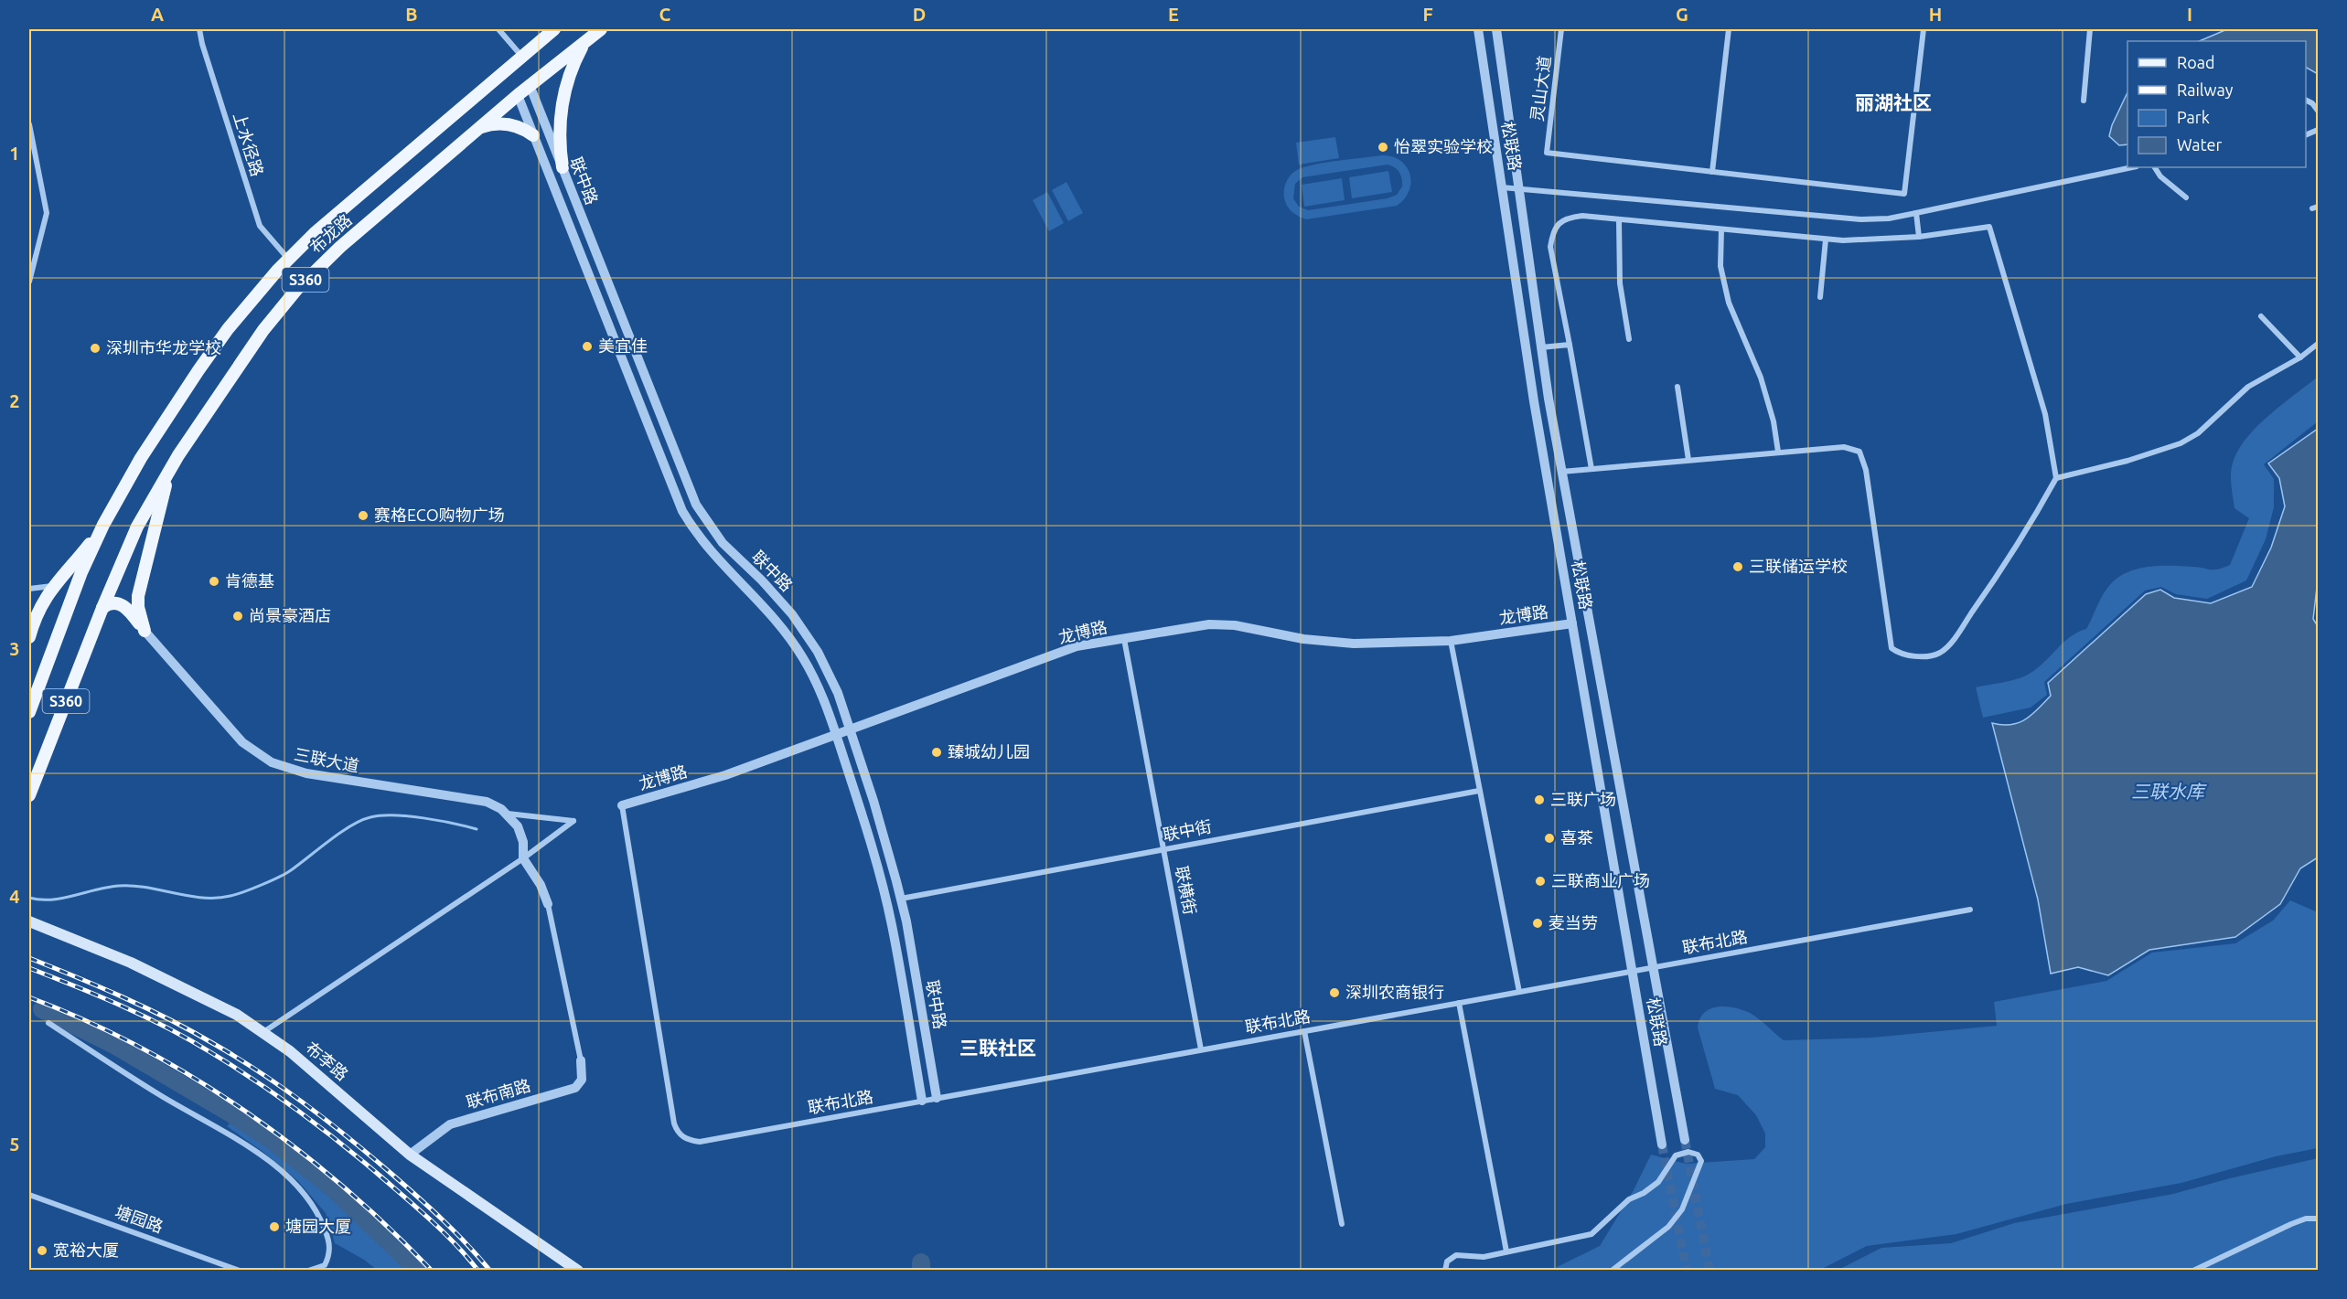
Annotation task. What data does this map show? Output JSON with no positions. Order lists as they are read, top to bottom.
{
  "streets": {
    "main road": ["布龙路", "S360", "布李路"],
    "street": [
      "灵山大道",
      "上水径路",
      "松联路",
      "联中路",
      "龙博路",
      "三联大道",
      "联中街",
      "联横街",
      "联布北路",
      "联布南路",
      "塘园路"
    ]
  },
  "crossings": [
    ["上水径路", "布龙路"],
    ["松联路", "龙博路"],
    ["松联路", "联布北路"],
    ["联中路", "布龙路"],
    ["联中路", "龙博路"],
    ["联中路", "联中街"],
    ["联中路", "联布北路"],
    ["布龙路", "S360"],
    ["龙博路", "联横街"],
    ["龙博路", "联布北路"],
    ["联中街", "联横街"],
    ["联横街", "联布北路"],
    ["布李路", "联布南路"]
  ],
  "districts": ["丽湖社区", "三联社区"],
  "water": ["三联水库"],
  "places": [
    "怡翠实验学校",
    "美宜佳",
    "深圳市华龙学校",
    "赛格ECO购物广场",
    "三联储运学校",
    "肯德基",
    "尚景豪酒店",
    "臻城幼儿园",
    "三联广场",
    "喜茶",
    "三联商业广场",
    "麦当劳",
    "深圳农商银行",
    "塘园大厦",
    "宽裕大厦"
  ],
  "legend": [
    "Road",
    "Railway",
    "Park",
    "Water"
  ],
  "grid": {
    "columns": [
      "A",
      "B",
      "C",
      "D",
      "E",
      "F",
      "G",
      "H",
      "I"
    ],
    "rows": [
      "1",
      "2",
      "3",
      "4",
      "5"
    ]
  }
}
